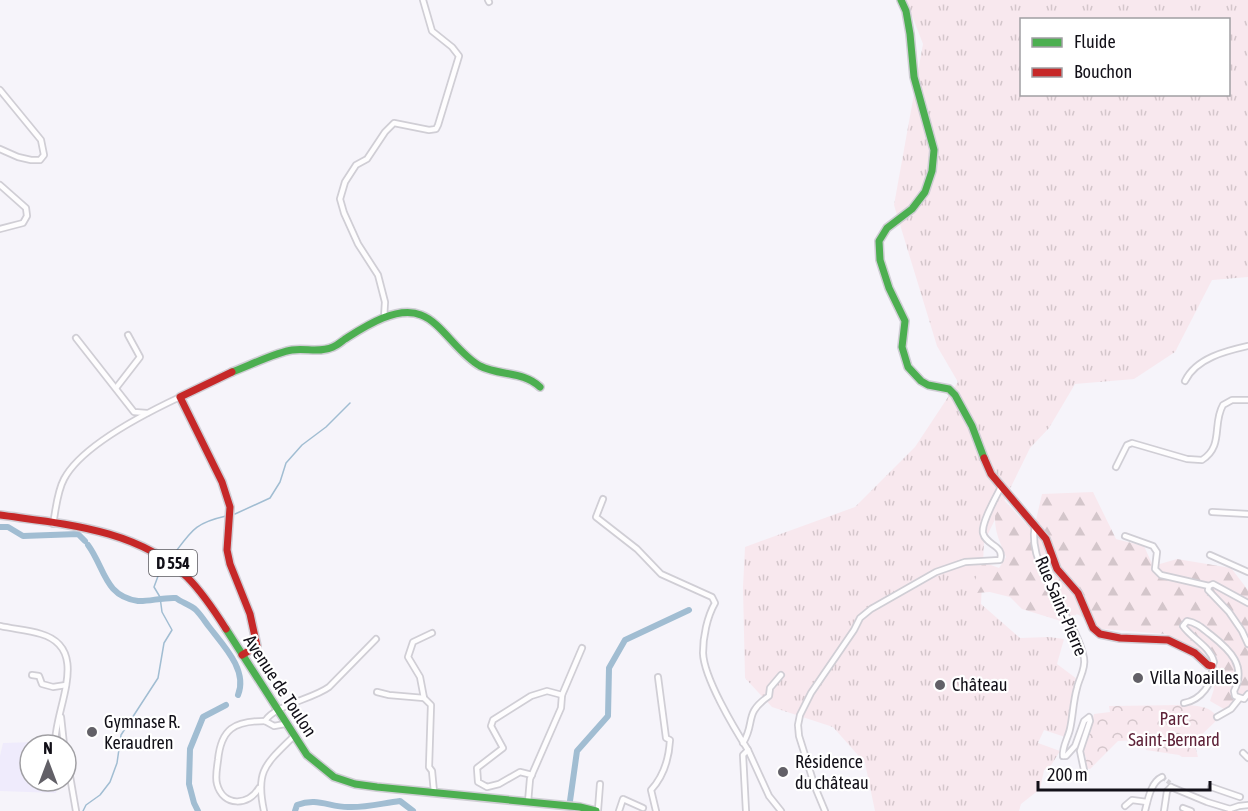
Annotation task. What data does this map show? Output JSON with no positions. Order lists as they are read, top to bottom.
{
  "streets": {
    "street": ["D 554", "Rue Saint-Pierre", "Avenue de Toulon"]
  },
  "parks": ["Parc Saint-Bernard"],
  "places": [
    "Villa Noailles",
    "Château",
    "Gymnase R. Keraudren",
    "Résidence du château"
  ],
  "legend": ["Fluide", "Bouchon"],
  "scale_bar": "200 m",
  "north": "top"
}
